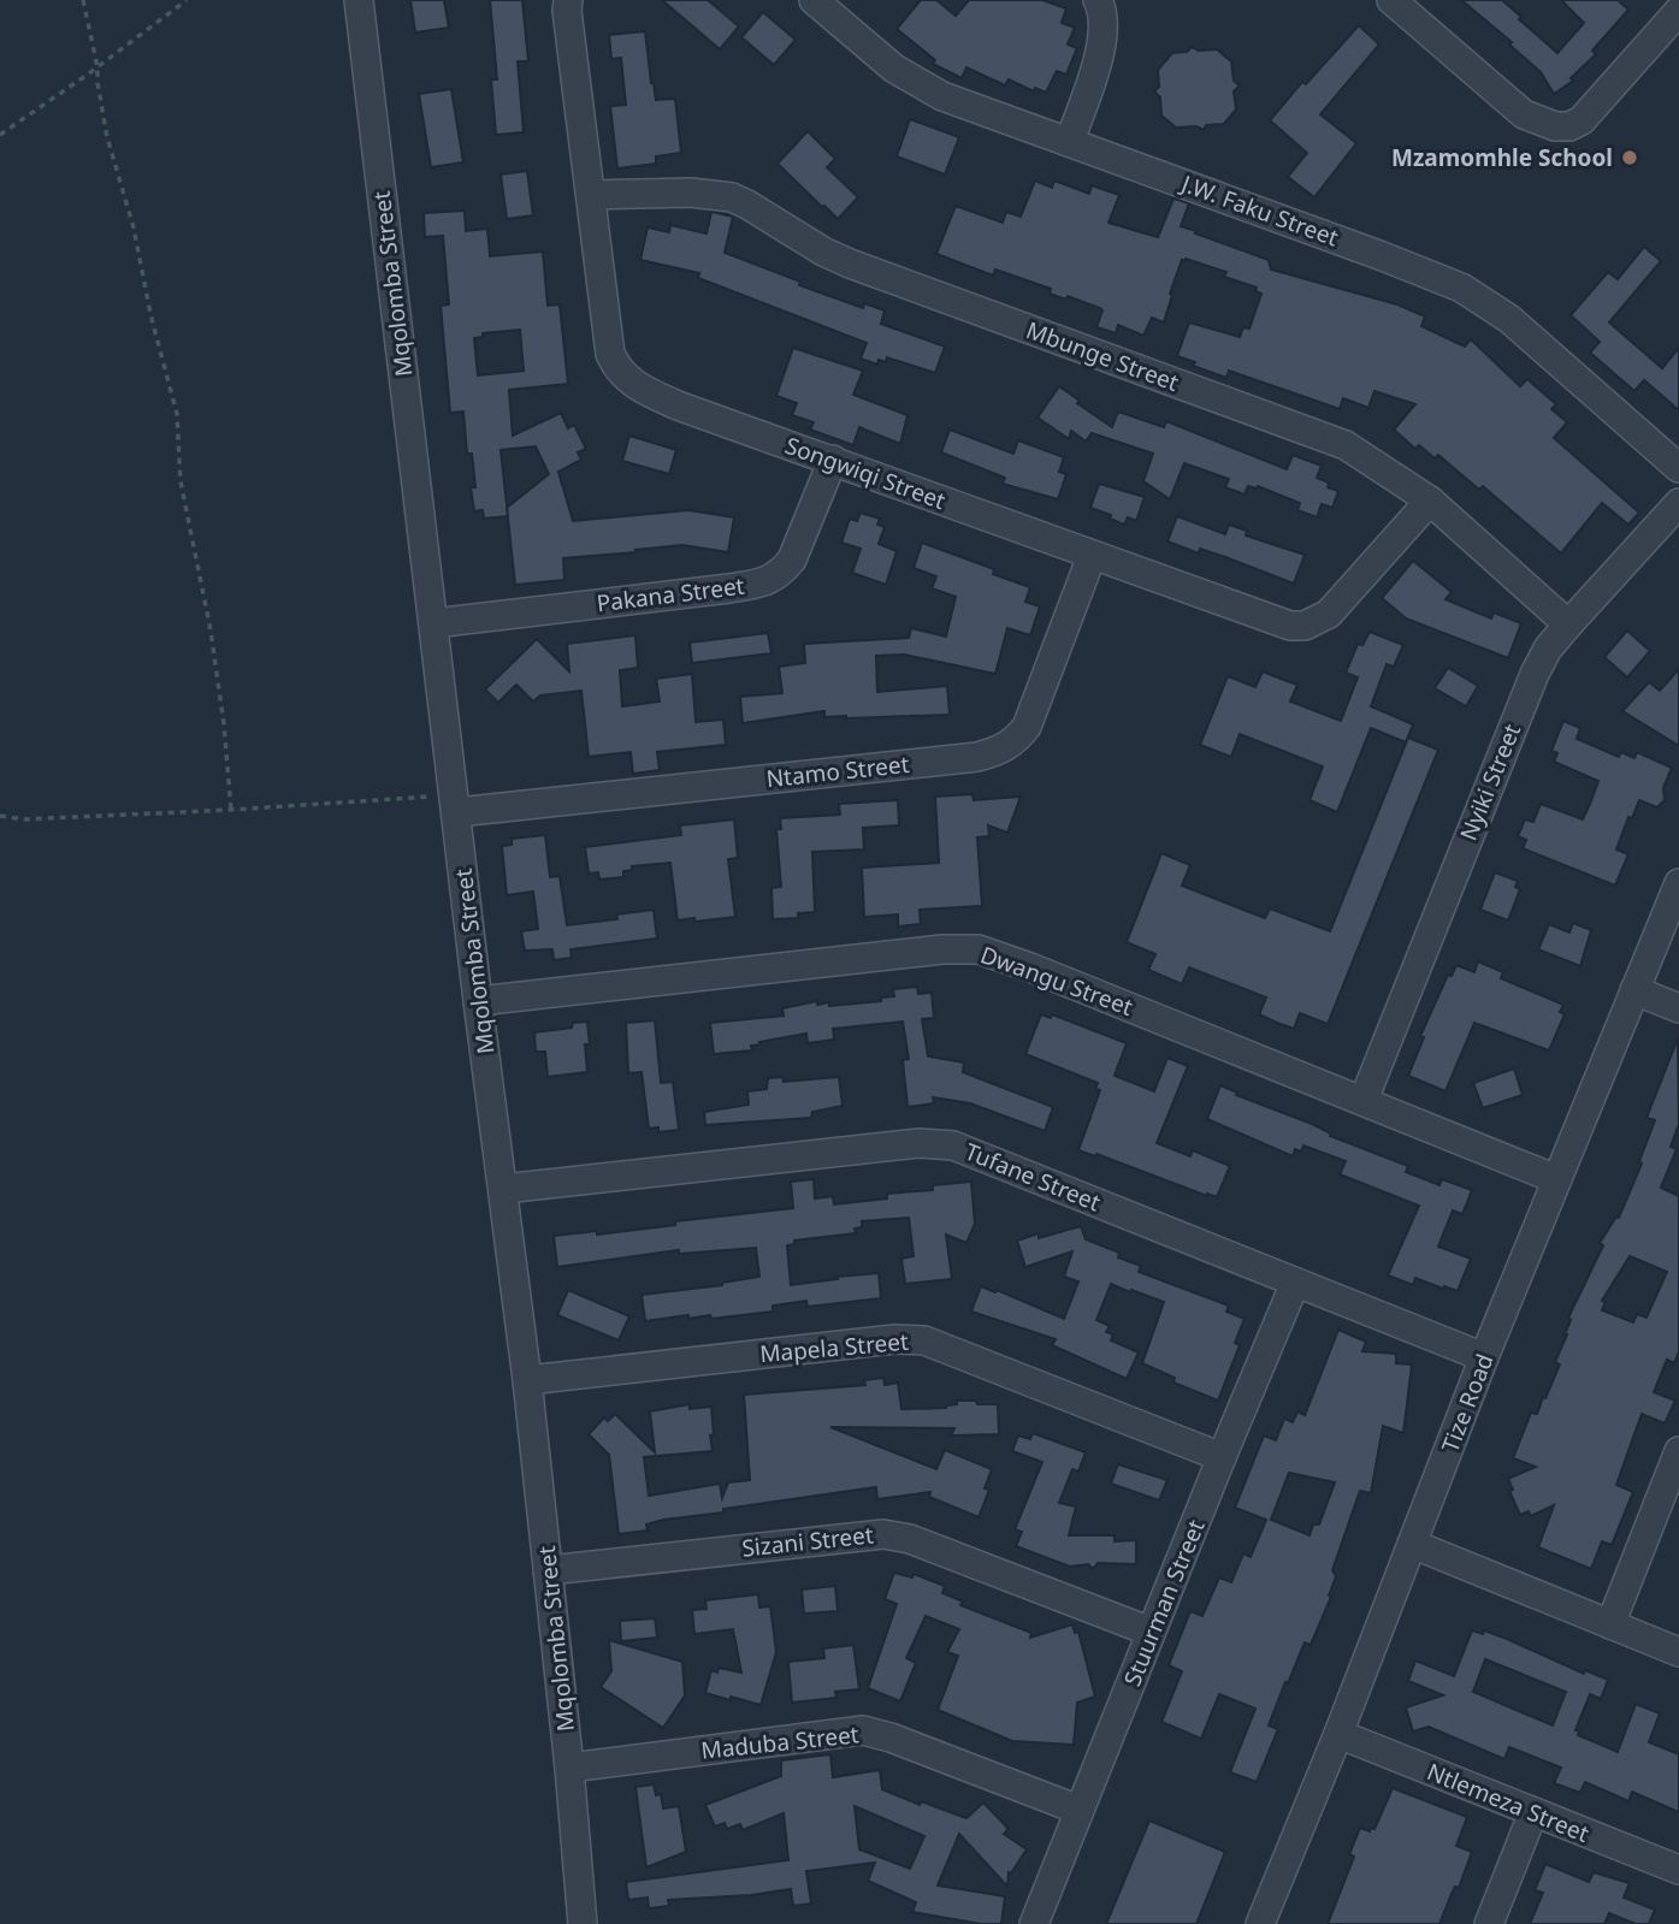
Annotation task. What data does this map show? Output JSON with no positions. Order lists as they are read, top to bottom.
{
  "streets": {
    "street": [
      "J.W. Faku Street",
      "Mqolomba Street",
      "Mbunge Street",
      "Songwiqi Street",
      "Pakana Street",
      "Ntamo Street",
      "Nyiki Street",
      "Dwangu Street",
      "Tufane Street",
      "Mapela Street",
      "Tize Road",
      "Sizani Street",
      "Stuurman Street",
      "Maduba Street",
      "Ntlemeza Street"
    ]
  },
  "crossings": [
    ["Mqolomba Street", "Pakana Street"],
    ["Mqolomba Street", "Ntamo Street"],
    ["Mqolomba Street", "Dwangu Street"],
    ["Mqolomba Street", "Tufane Street"],
    ["Mqolomba Street", "Mapela Street"],
    ["Mqolomba Street", "Sizani Street"],
    ["Mqolomba Street", "Maduba Street"],
    ["Mbunge Street", "Songwiqi Street"],
    ["Mbunge Street", "Nyiki Street"],
    ["Songwiqi Street", "Pakana Street"],
    ["Songwiqi Street", "Ntamo Street"],
    ["Nyiki Street", "Dwangu Street"],
    ["Dwangu Street", "Tize Road"],
    ["Tufane Street", "Tize Road"],
    ["Tufane Street", "Stuurman Street"],
    ["Mapela Street", "Stuurman Street"],
    ["Tize Road", "Ntlemeza Street"],
    ["Sizani Street", "Stuurman Street"],
    ["Stuurman Street", "Maduba Street"]
  ],
  "places": ["Mzamomhle School"]
}
